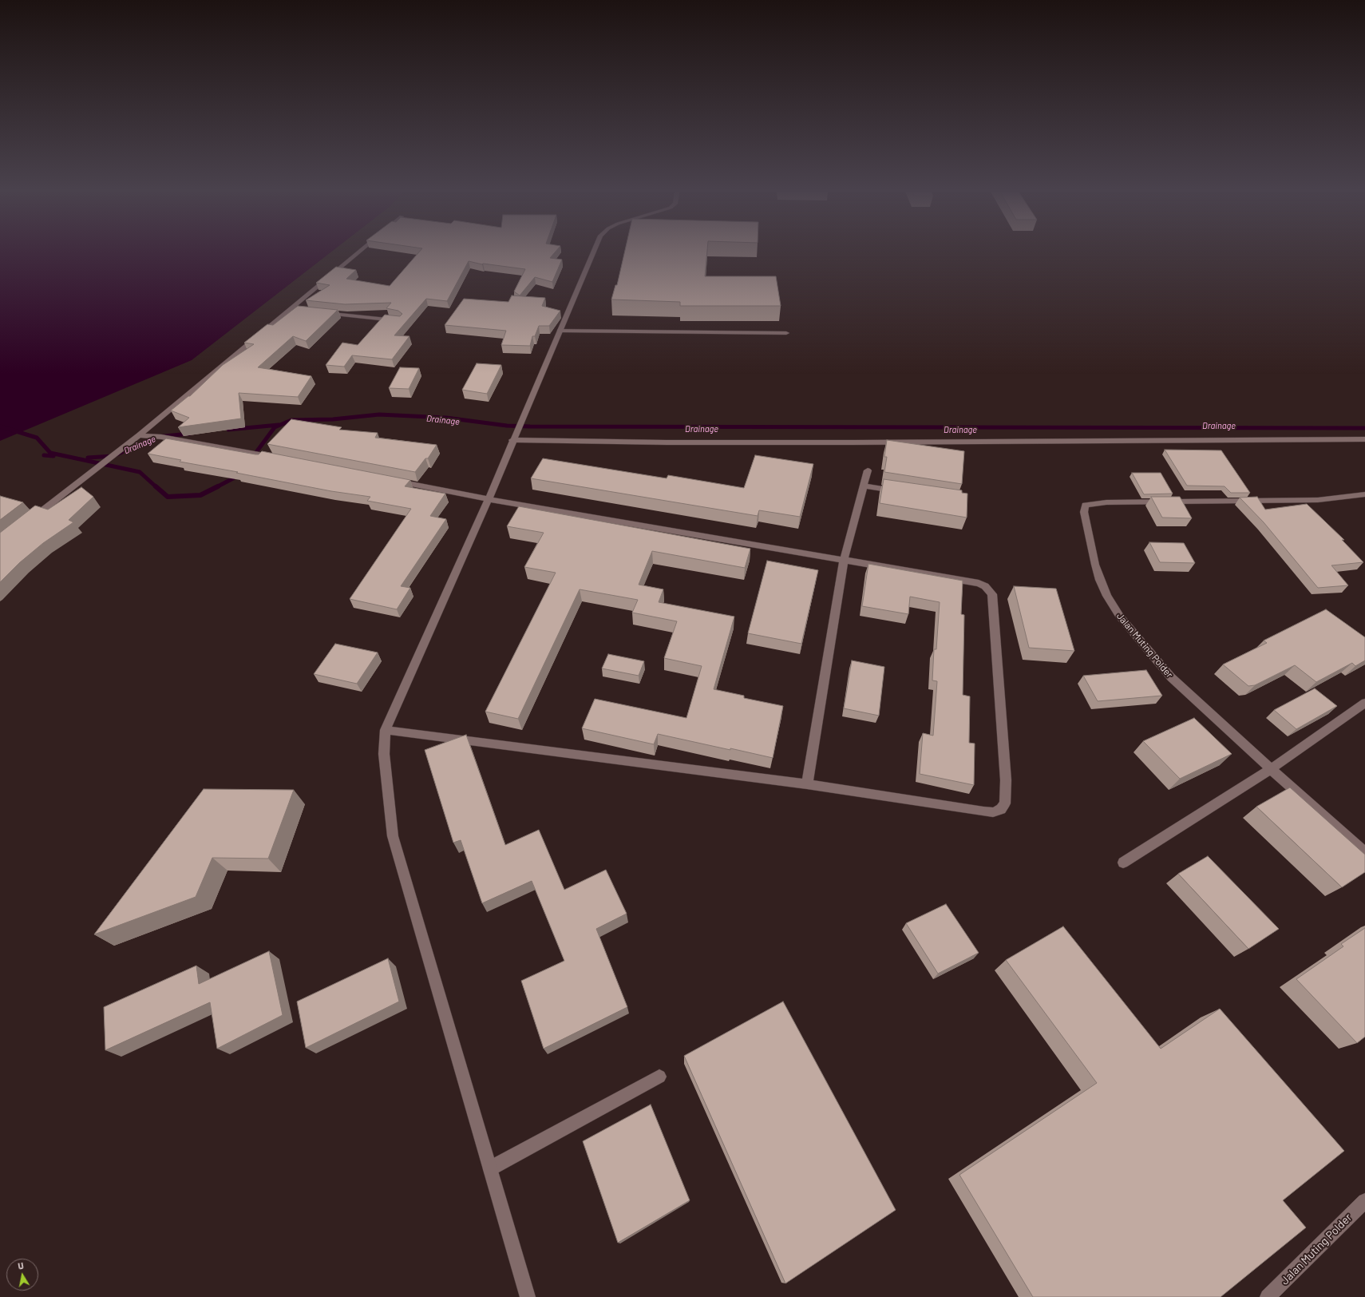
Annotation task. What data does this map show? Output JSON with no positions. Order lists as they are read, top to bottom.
{
  "streets": {
    "street": ["Jalan Muting Polder"]
  },
  "water": ["Drainage"],
  "north": "top"
}
